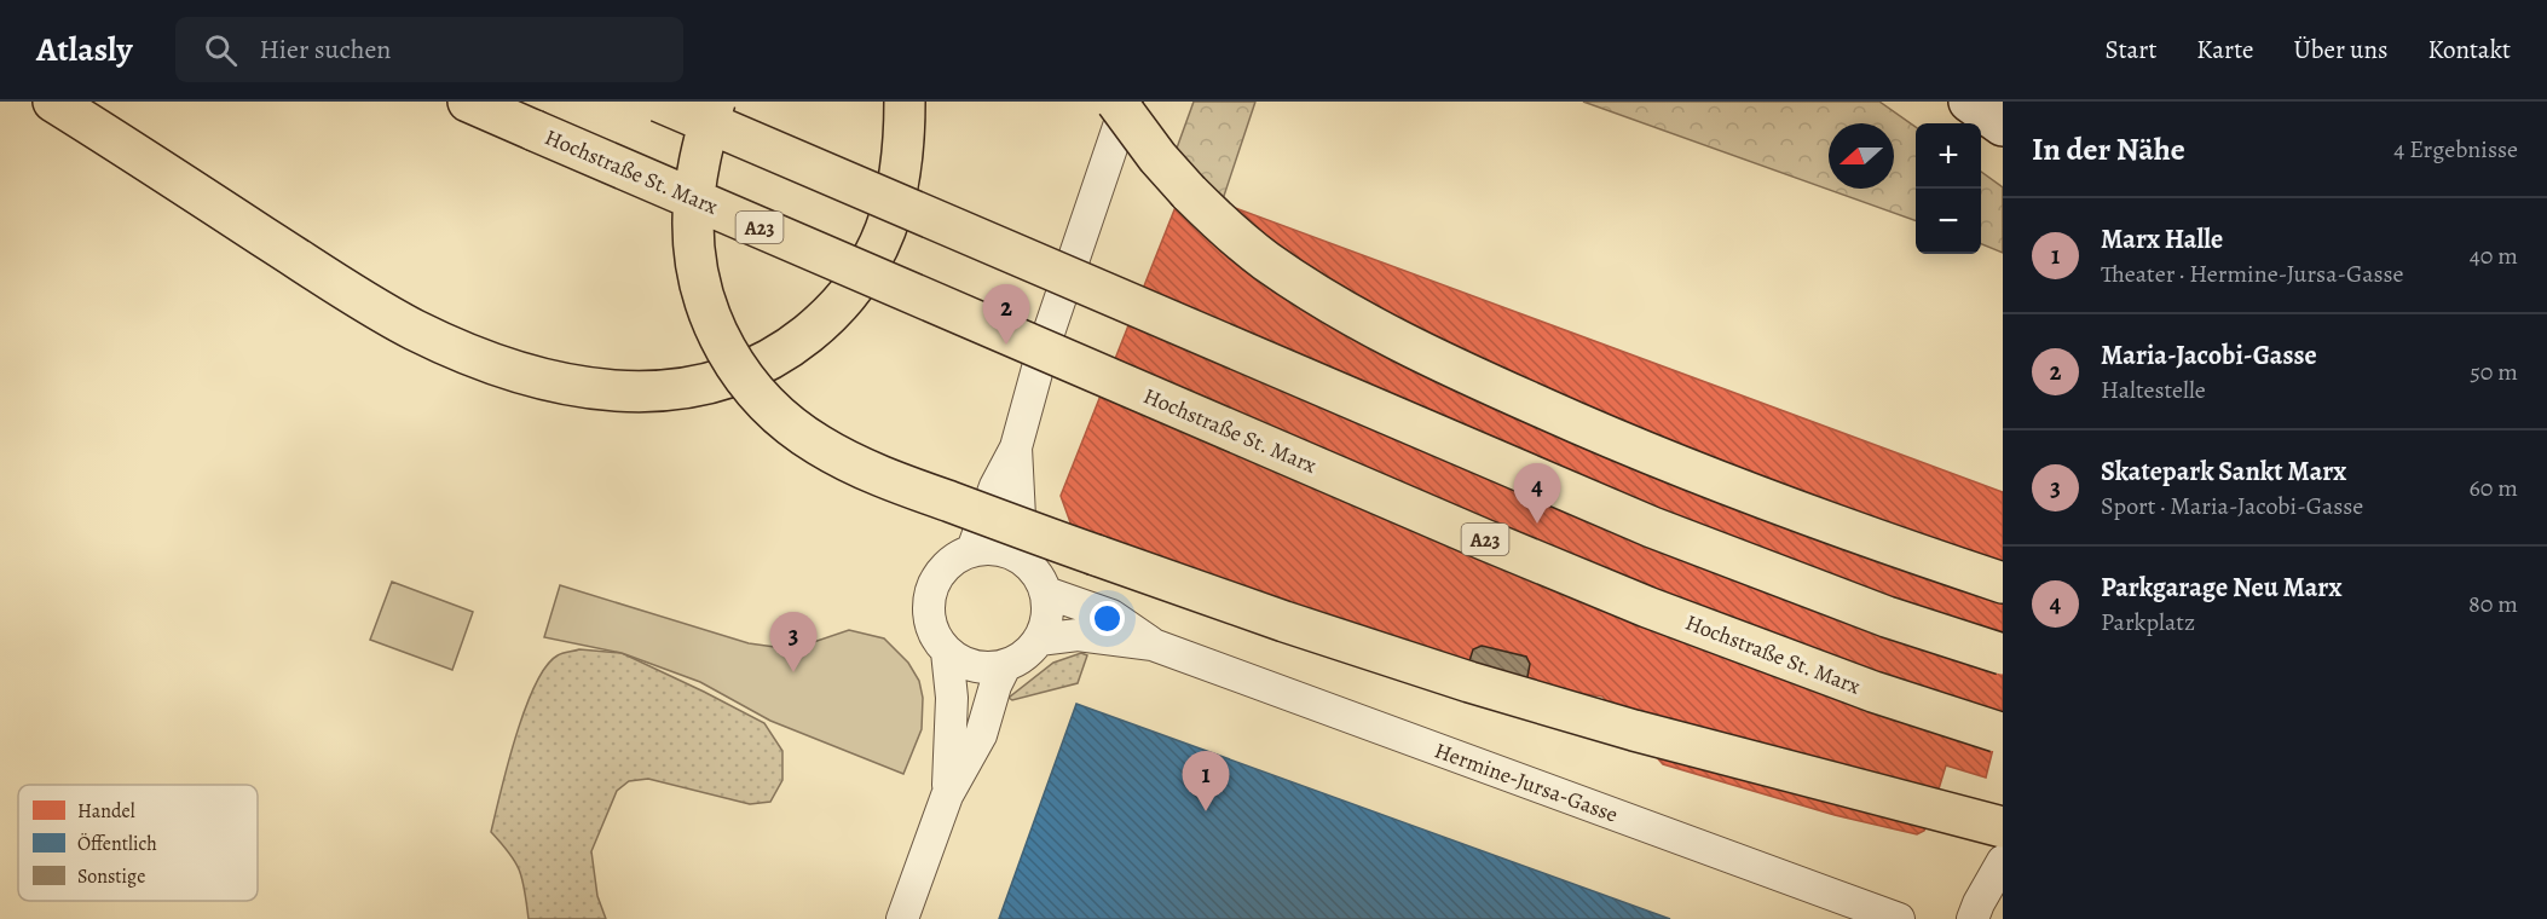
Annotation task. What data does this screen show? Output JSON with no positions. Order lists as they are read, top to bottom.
{
  "streets": {
    "highway": ["Hochstraße St. Marx", "A23"],
    "street": ["Hermine-Jursa-Gasse"]
  },
  "legend": ["Handel", "Öffentlich", "Sonstige"],
  "north": "left",
  "page": {
    "header": "Atlasly",
    "search": "Hier suchen",
    "nav": [
      "Start",
      "Karte",
      "Über uns",
      "Kontakt"
    ],
    "heading": ["In der Nähe", "4 Ergebnisse"],
    "map_buttons": ["+", "−"],
    "list": [
      {
        "mark": "1",
        "name": "Marx Halle",
        "note": "Theater · Hermine-Jursa-Gasse",
        "value": "40 m"
      },
      {
        "mark": "2",
        "name": "Maria-Jacobi-Gasse",
        "note": "Haltestelle",
        "value": "50 m"
      },
      {
        "mark": "3",
        "name": "Skatepark Sankt Marx",
        "note": "Sport · Maria-Jacobi-Gasse",
        "value": "60 m"
      },
      {
        "mark": "4",
        "name": "Parkgarage Neu Marx",
        "note": "Parkplatz",
        "value": "80 m"
      }
    ],
    "pins": [
      "2",
      "4",
      "3",
      "1"
    ]
  }
}
